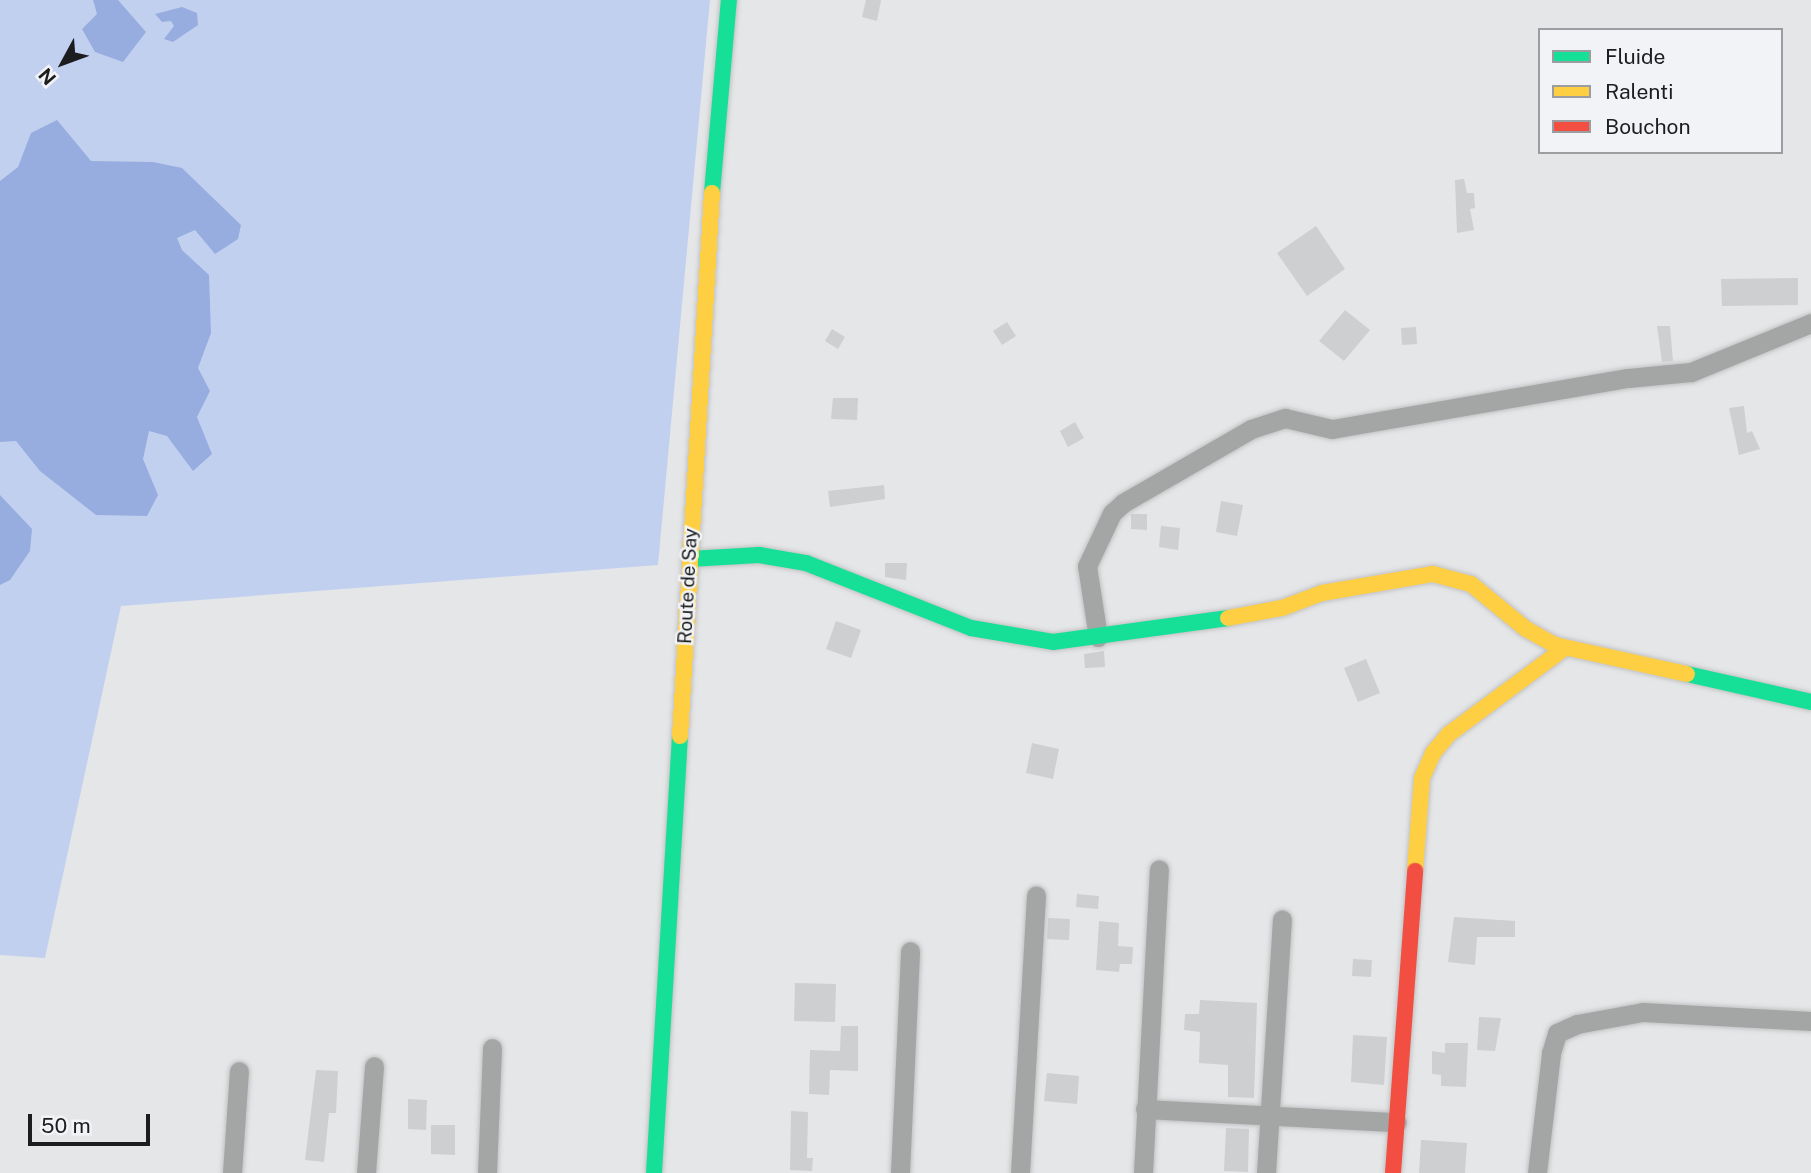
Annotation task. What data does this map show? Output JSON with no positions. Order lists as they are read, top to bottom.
{
  "streets": {
    "street": ["Route de Say"]
  },
  "legend": ["Fluide", "Ralenti", "Bouchon"],
  "scale_bar": "50 m",
  "north": "bottom left"
}
